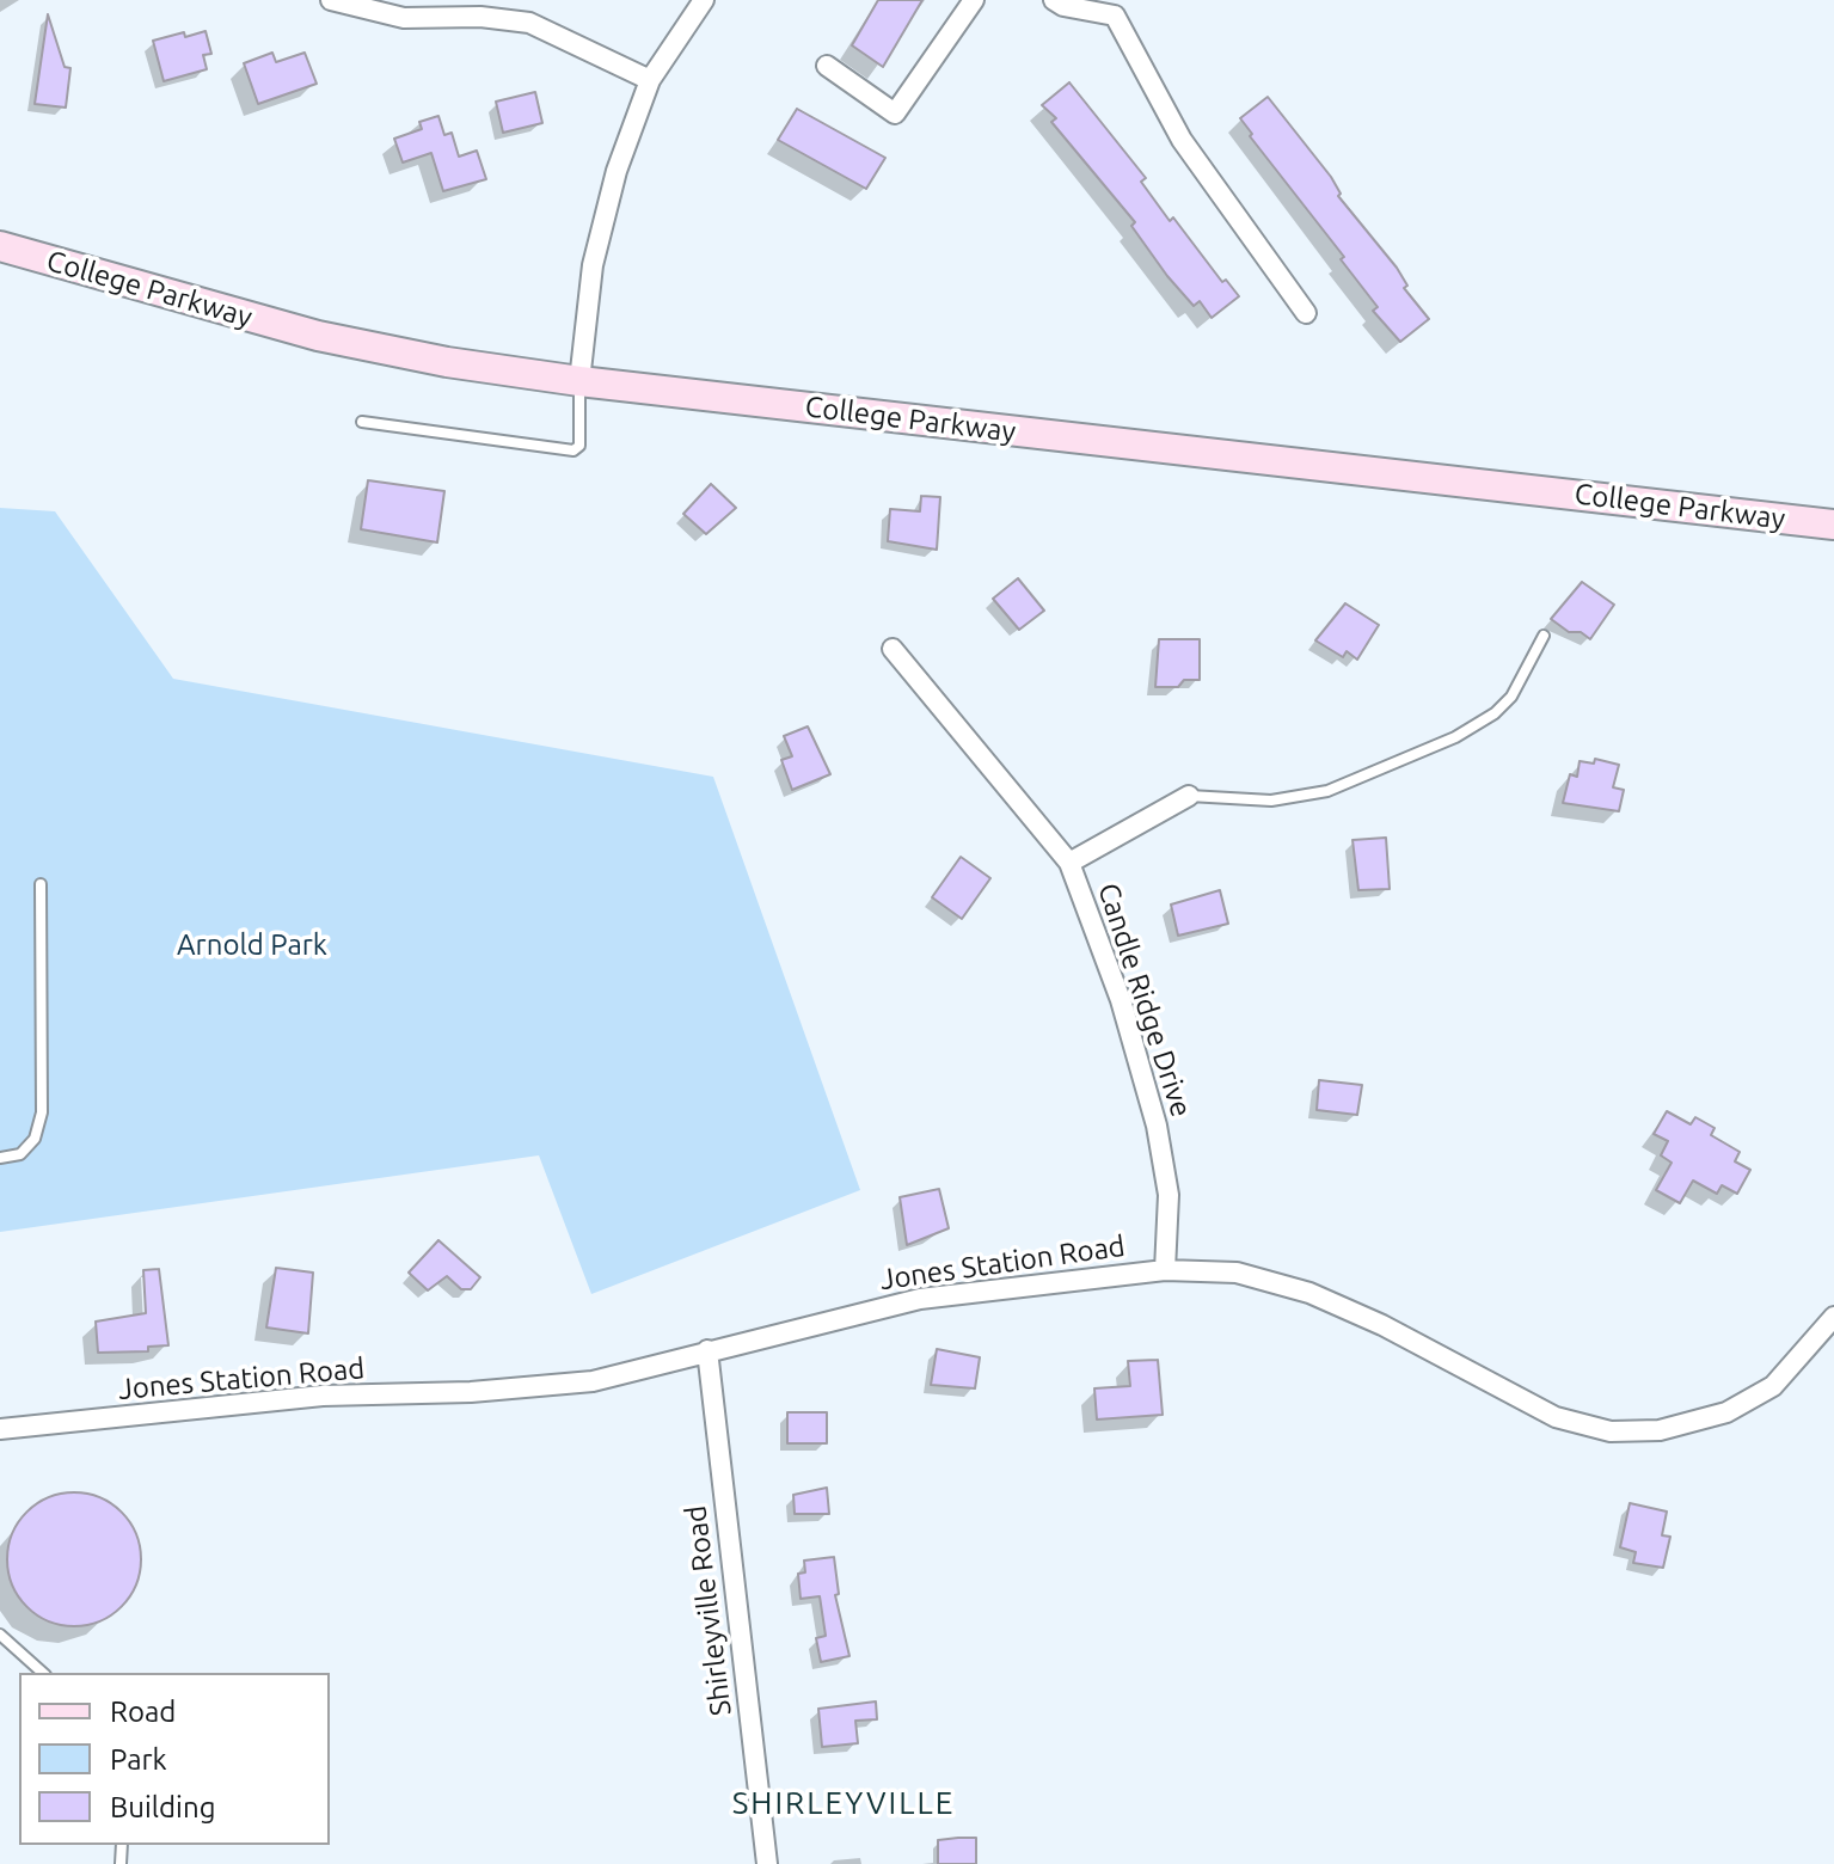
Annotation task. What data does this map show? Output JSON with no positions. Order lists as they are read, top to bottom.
{
  "streets": {
    "main road": ["College Parkway"],
    "street": ["Candle Ridge Drive", "Jones Station Road", "Shirleyville Road"]
  },
  "crossings": [
    ["Candle Ridge Drive", "Jones Station Road"],
    ["Jones Station Road", "Shirleyville Road"]
  ],
  "districts": ["SHIRLEYVILLE"],
  "parks": ["Arnold Park"],
  "legend": ["Road", "Park", "Building"]
}
